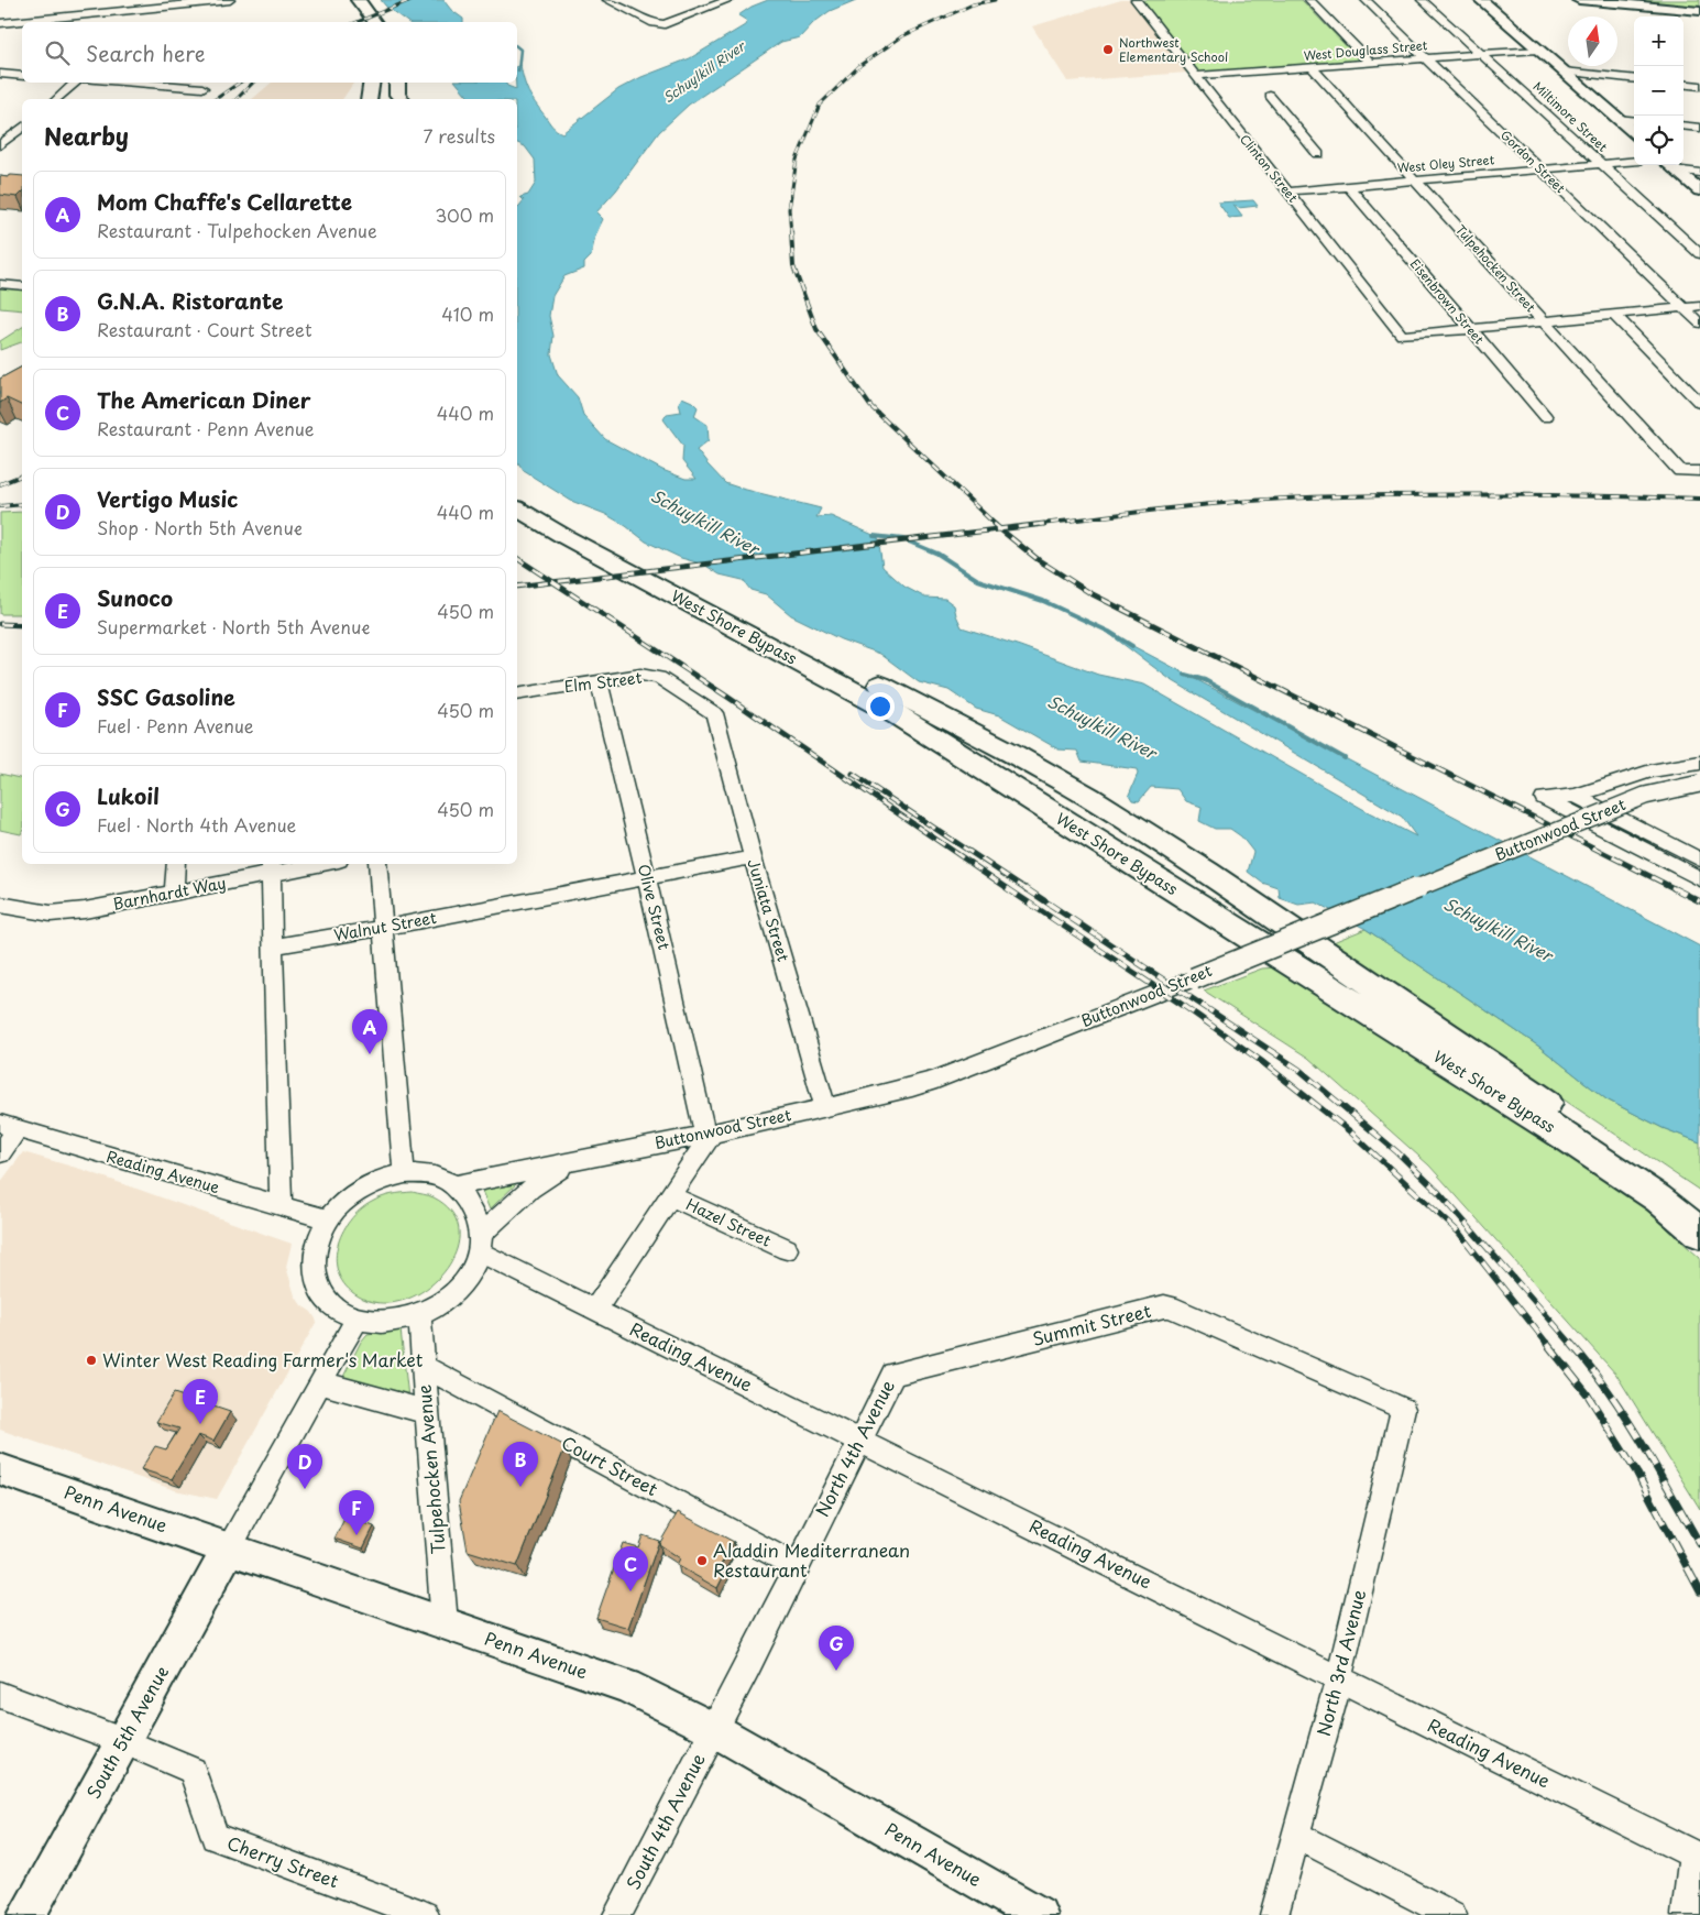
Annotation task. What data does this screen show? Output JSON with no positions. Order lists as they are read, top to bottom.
{
  "streets": {
    "highway": ["West Shore Bypass"],
    "main road": ["Penn Avenue", "South 5th Avenue"],
    "street": [
      "West Douglass Street",
      "Miltimore Street",
      "Gordon Street",
      "West Oley Street",
      "Clinton Street",
      "Tulpehocken Street",
      "Eisenbrown Street",
      "Elm Street",
      "Buttonwood Street",
      "Barnhardt Way",
      "Olive Street",
      "Juniata Street",
      "Walnut Street",
      "Reading Avenue",
      "Hazel Street",
      "Summit Street",
      "North 4th Avenue",
      "Court Street",
      "Tulpehocken Avenue",
      "North 3rd Avenue",
      "South 4th Avenue",
      "Cherry Street"
    ]
  },
  "crossings": [
    ["West Douglass Street", "Miltimore Street"],
    ["West Douglass Street", "Gordon Street"],
    ["West Douglass Street", "Clinton Street"],
    ["West Douglass Street", "Tulpehocken Street"],
    ["Miltimore Street", "West Oley Street"],
    ["Gordon Street", "West Oley Street"],
    ["West Oley Street", "Clinton Street"],
    ["West Oley Street", "Tulpehocken Street"],
    ["West Oley Street", "Eisenbrown Street"],
    ["Clinton Street", "Eisenbrown Street"],
    ["Elm Street", "Olive Street"],
    ["Elm Street", "Juniata Street"],
    ["Buttonwood Street", "Olive Street"],
    ["Buttonwood Street", "Juniata Street"],
    ["Buttonwood Street", "Reading Avenue"],
    ["Buttonwood Street", "Tulpehocken Avenue"],
    ["Olive Street", "Walnut Street"],
    ["Juniata Street", "Walnut Street"],
    ["Reading Avenue", "North 4th Avenue"],
    ["Reading Avenue", "Tulpehocken Avenue"],
    ["Reading Avenue", "North 3rd Avenue"],
    ["Summit Street", "North 4th Avenue"],
    ["Summit Street", "North 3rd Avenue"],
    ["North 4th Avenue", "Court Street"],
    ["North 4th Avenue", "Penn Avenue"],
    ["North 4th Avenue", "South 4th Avenue"],
    ["Court Street", "Tulpehocken Avenue"],
    ["Tulpehocken Avenue", "Penn Avenue"],
    ["Penn Avenue", "South 5th Avenue"],
    ["Penn Avenue", "South 4th Avenue"],
    ["South 5th Avenue", "Cherry Street"]
  ],
  "water": ["Schuylkill River"],
  "places": ["Northwest Elementary School", "Winter West Reading Farmer's Market", "Aladdin Mediterranean Restaurant"],
  "north": "top",
  "page": {
    "map_buttons": ["+", "−"],
    "search": "Search here",
    "heading": ["Nearby", "7 results"],
    "list": [
      {
        "mark": "A",
        "name": "Mom Chaffe's Cellarette",
        "note": "Restaurant · Tulpehocken Avenue",
        "value": "300 m"
      },
      {
        "mark": "B",
        "name": "G.N.A. Ristorante",
        "note": "Restaurant · Court Street",
        "value": "410 m"
      },
      {
        "mark": "C",
        "name": "The American Diner",
        "note": "Restaurant · Penn Avenue",
        "value": "440 m"
      },
      {
        "mark": "D",
        "name": "Vertigo Music",
        "note": "Shop · North 5th Avenue",
        "value": "440 m"
      },
      {
        "mark": "E",
        "name": "Sunoco",
        "note": "Supermarket · North 5th Avenue",
        "value": "450 m"
      },
      {
        "mark": "F",
        "name": "SSC Gasoline",
        "note": "Fuel · Penn Avenue",
        "value": "450 m"
      },
      {
        "mark": "G",
        "name": "Lukoil",
        "note": "Fuel · North 4th Avenue",
        "value": "450 m"
      }
    ],
    "pins": [
      "A",
      "E",
      "B",
      "D",
      "F",
      "C",
      "G"
    ]
  }
}
